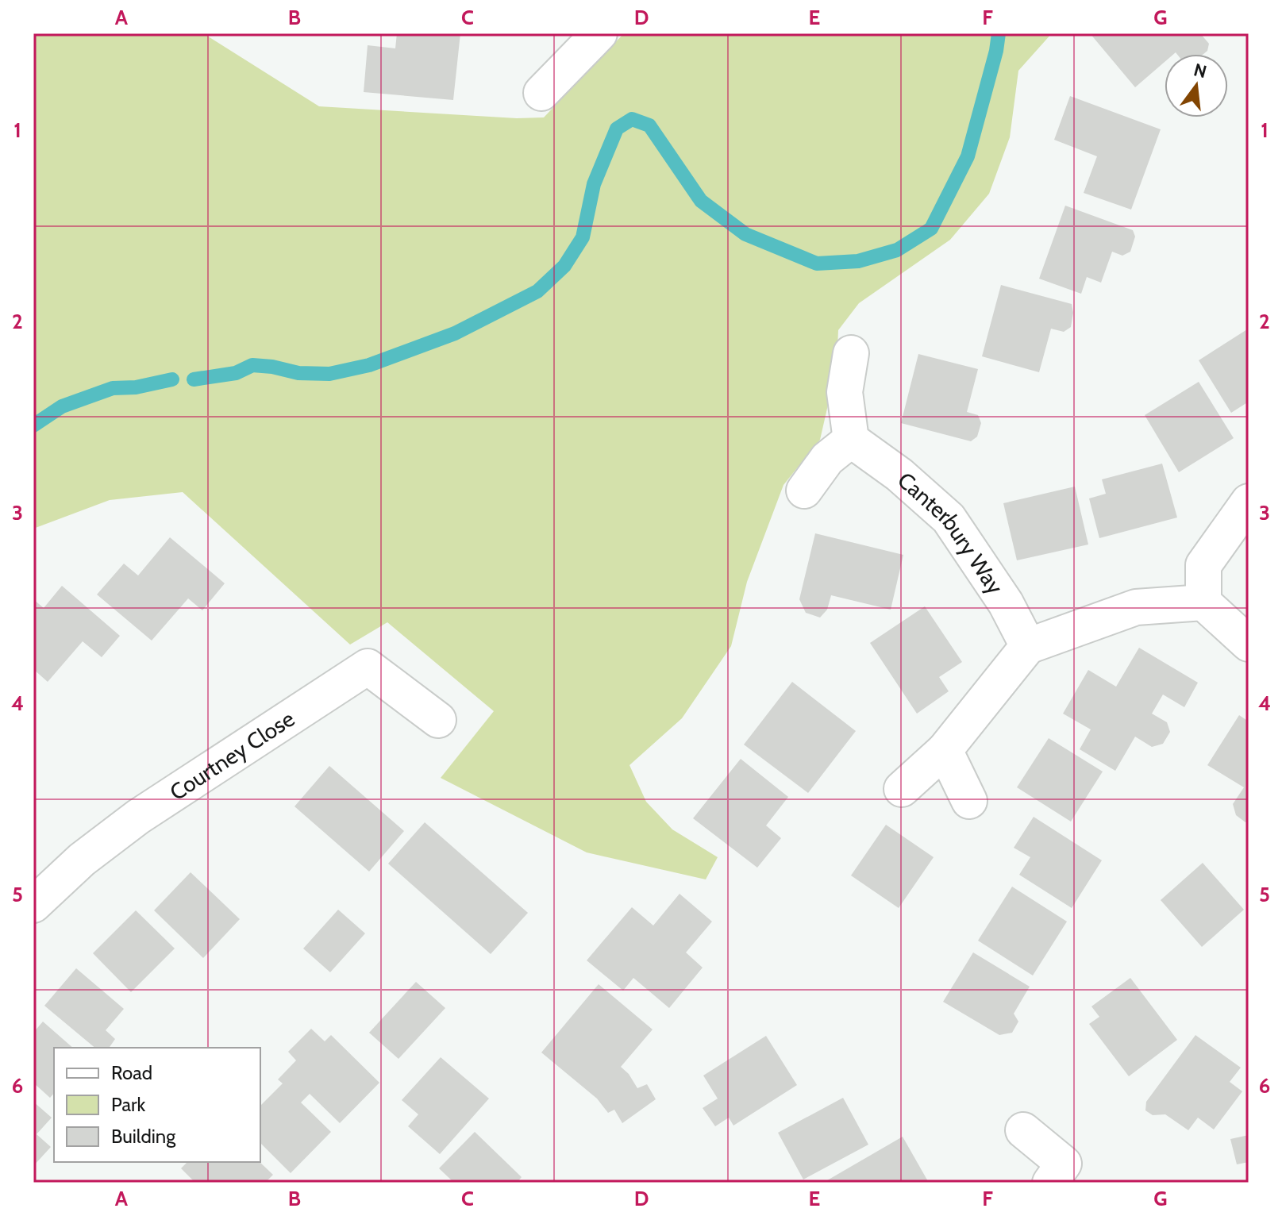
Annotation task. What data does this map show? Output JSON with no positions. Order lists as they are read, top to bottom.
{
  "streets": {
    "street": ["Canterbury Way", "Courtney Close"]
  },
  "legend": ["Road", "Park", "Building"],
  "north": "top",
  "grid": {
    "columns": [
      "A",
      "B",
      "C",
      "D",
      "E",
      "F",
      "G"
    ],
    "rows": [
      "1",
      "2",
      "3",
      "4",
      "5",
      "6"
    ]
  }
}
